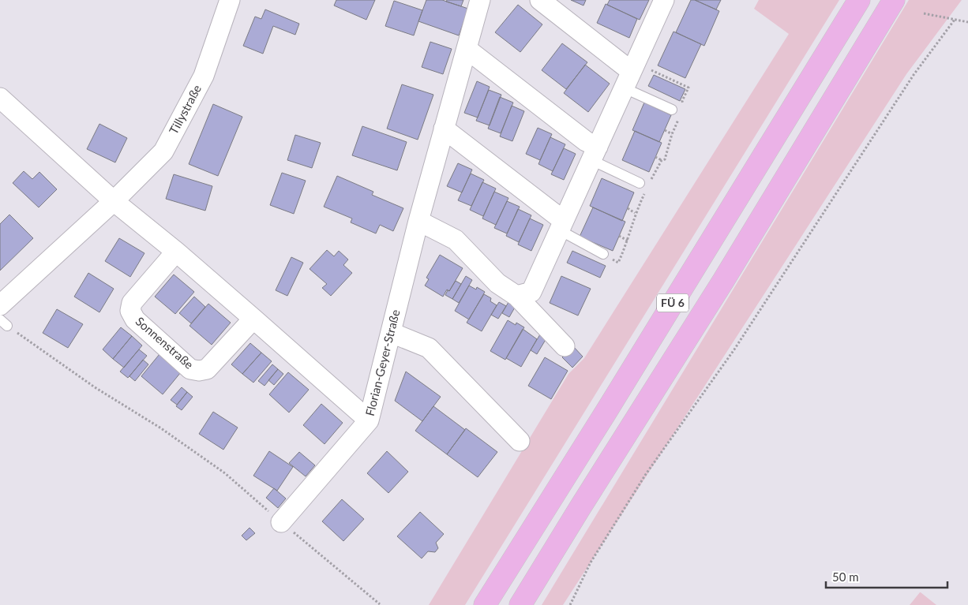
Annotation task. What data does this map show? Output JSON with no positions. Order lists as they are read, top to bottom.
{
  "streets": {
    "main road": ["FÜ 6"],
    "street": ["Tillystraße", "Sonnenstraße", "Florian-Geyer-Straße"]
  },
  "scale_bar": "50 m"
}
